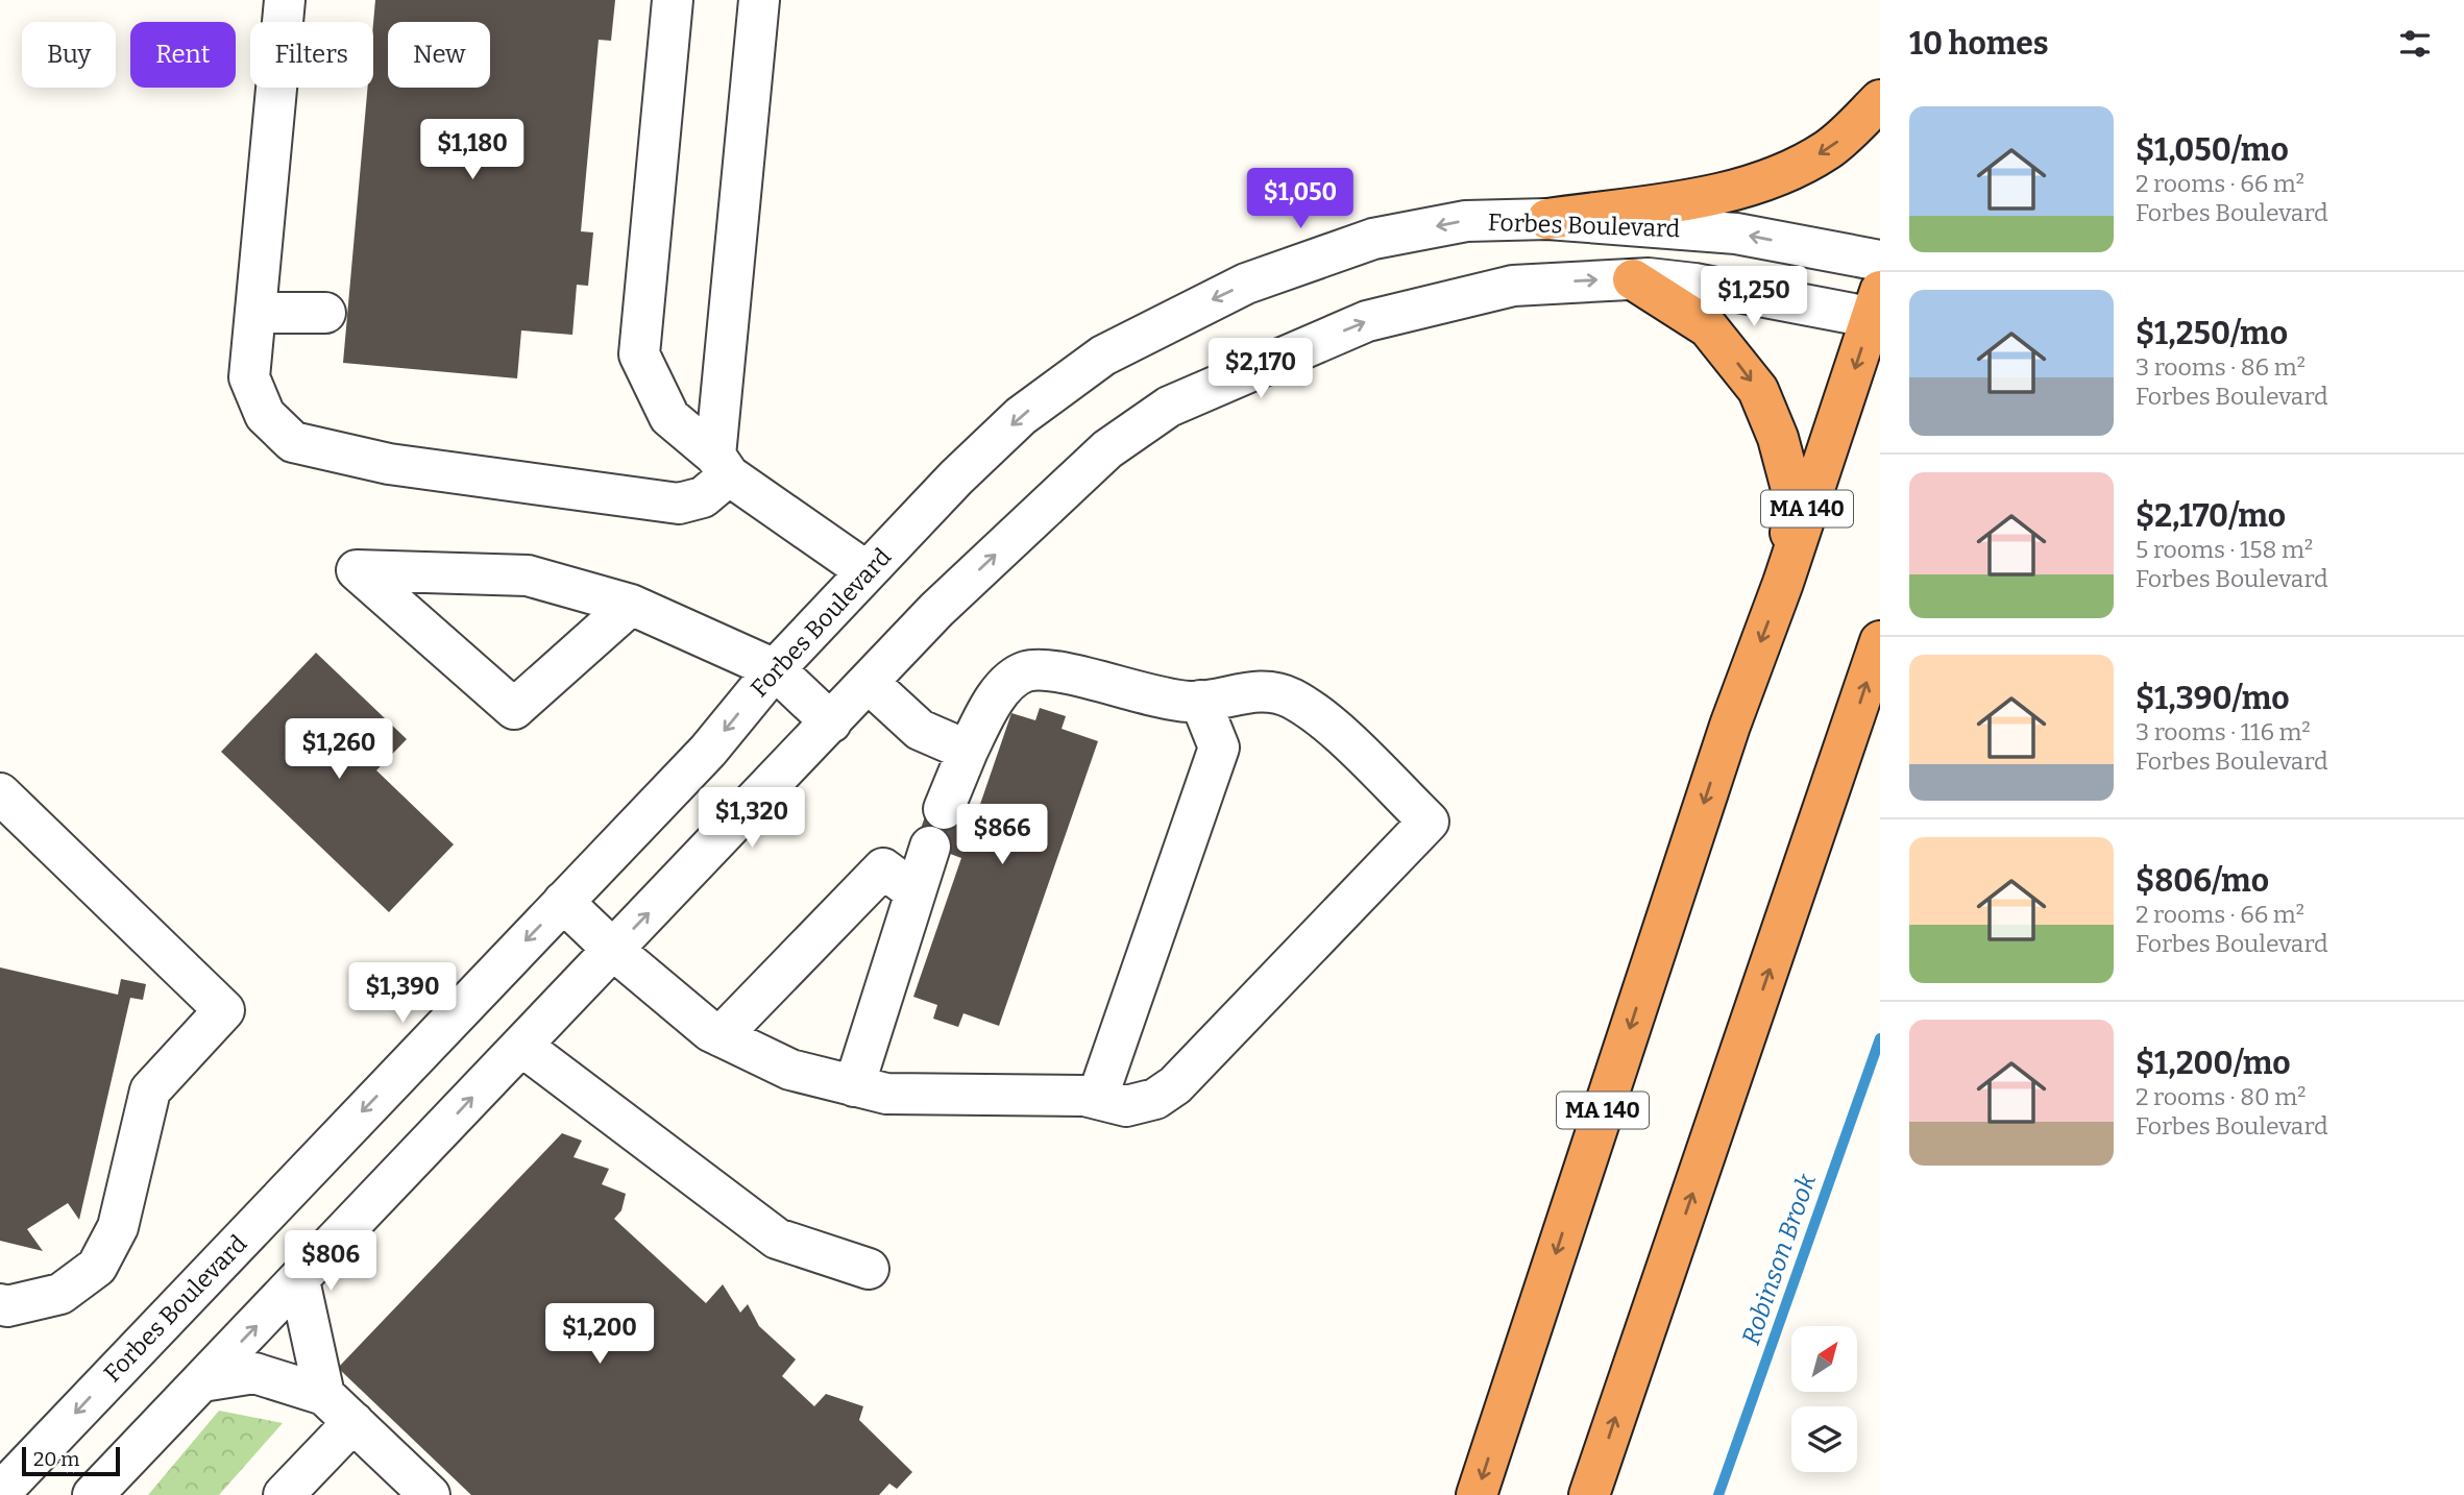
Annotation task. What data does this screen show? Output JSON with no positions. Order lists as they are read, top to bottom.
{
  "streets": {
    "highway": ["MA 140"],
    "street": ["Forbes Boulevard"]
  },
  "water": ["Robinson Brook"],
  "scale_bar": "20 m",
  "north": "top right",
  "page": {
    "heading": "10 homes",
    "chip": [
      "Buy",
      "Rent",
      "Filters",
      "New"
    ],
    "list": [
      {
        "name": "$1,050/mo",
        "note": "2 rooms · 66 m² · Forbes Boulevard"
      },
      {
        "name": "$1,250/mo",
        "note": "3 rooms · 86 m² · Forbes Boulevard"
      },
      {
        "name": "$2,170/mo",
        "note": "5 rooms · 158 m² · Forbes Boulevard"
      },
      {
        "name": "$1,390/mo",
        "note": "3 rooms · 116 m² · Forbes Boulevard"
      },
      {
        "name": "$806/mo",
        "note": "2 rooms · 66 m² · Forbes Boulevard"
      },
      {
        "name": "$1,200/mo",
        "note": "2 rooms · 80 m² · Forbes Boulevard"
      }
    ],
    "price": [
      "$1,180",
      "$1,050",
      "$1,250",
      "$2,170",
      "$1,260",
      "$1,320",
      "$866",
      "$1,390",
      "$806",
      "$1,200"
    ],
    "scale": "20 m"
  }
}
